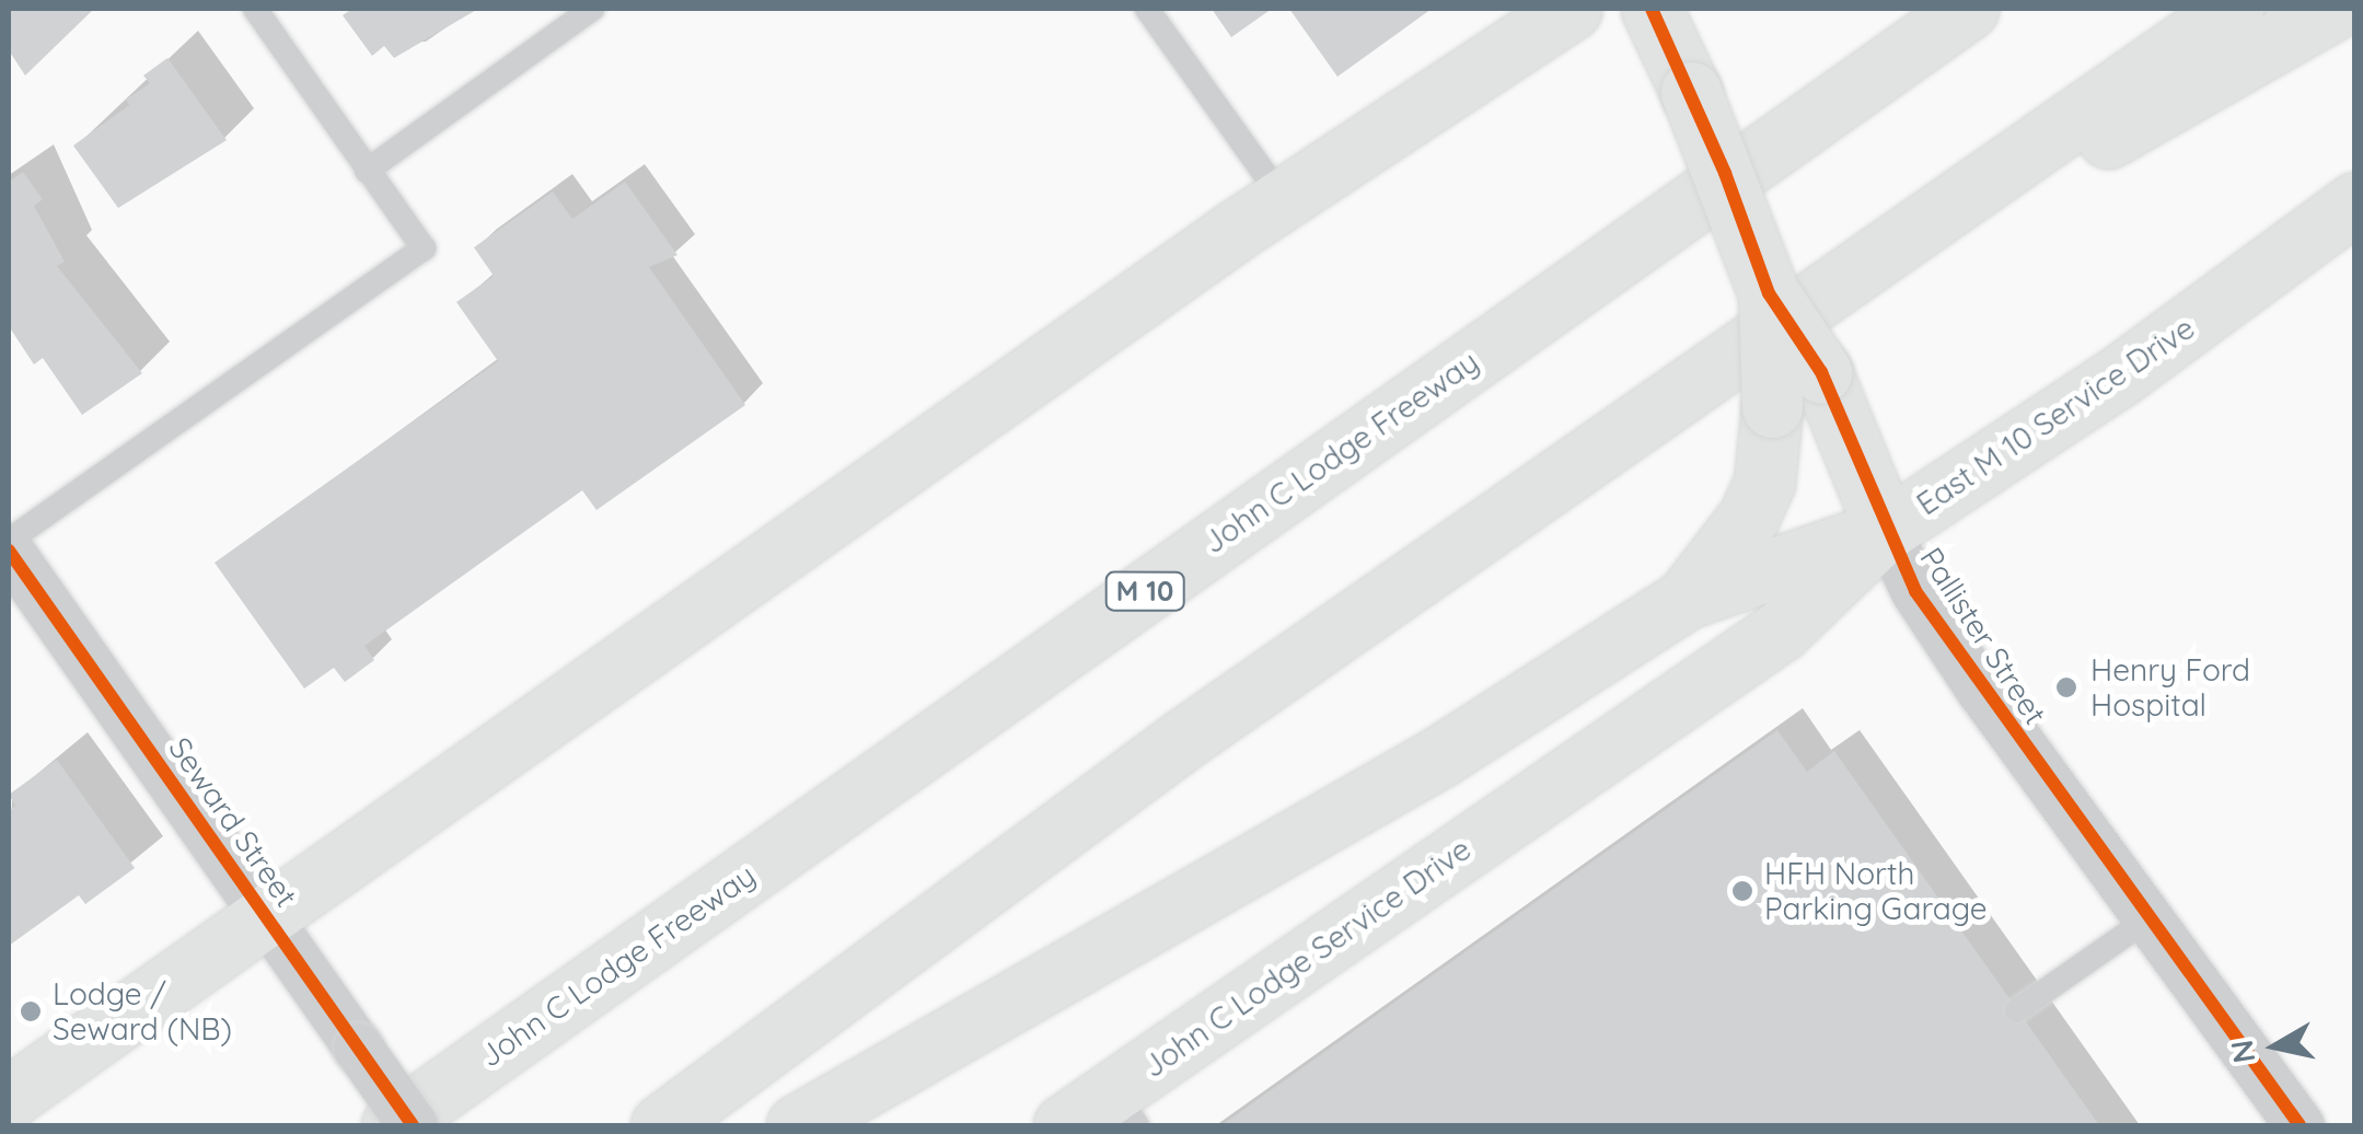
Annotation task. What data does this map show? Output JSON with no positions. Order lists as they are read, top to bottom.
{
  "streets": {
    "main road": [
      "East M 10 Service Drive",
      "John C Lodge Freeway",
      "M 10",
      "Pallister Street",
      "John C Lodge Service Drive"
    ],
    "street": ["Seward Street"]
  },
  "crossings": [
    ["East M 10 Service Drive", "Pallister Street"],
    ["East M 10 Service Drive", "John C Lodge Service Drive"]
  ],
  "places": ["Henry Ford Hospital", "HFH North Parking Garage", "Lodge / Seward (NB)"],
  "north": "left"
}
